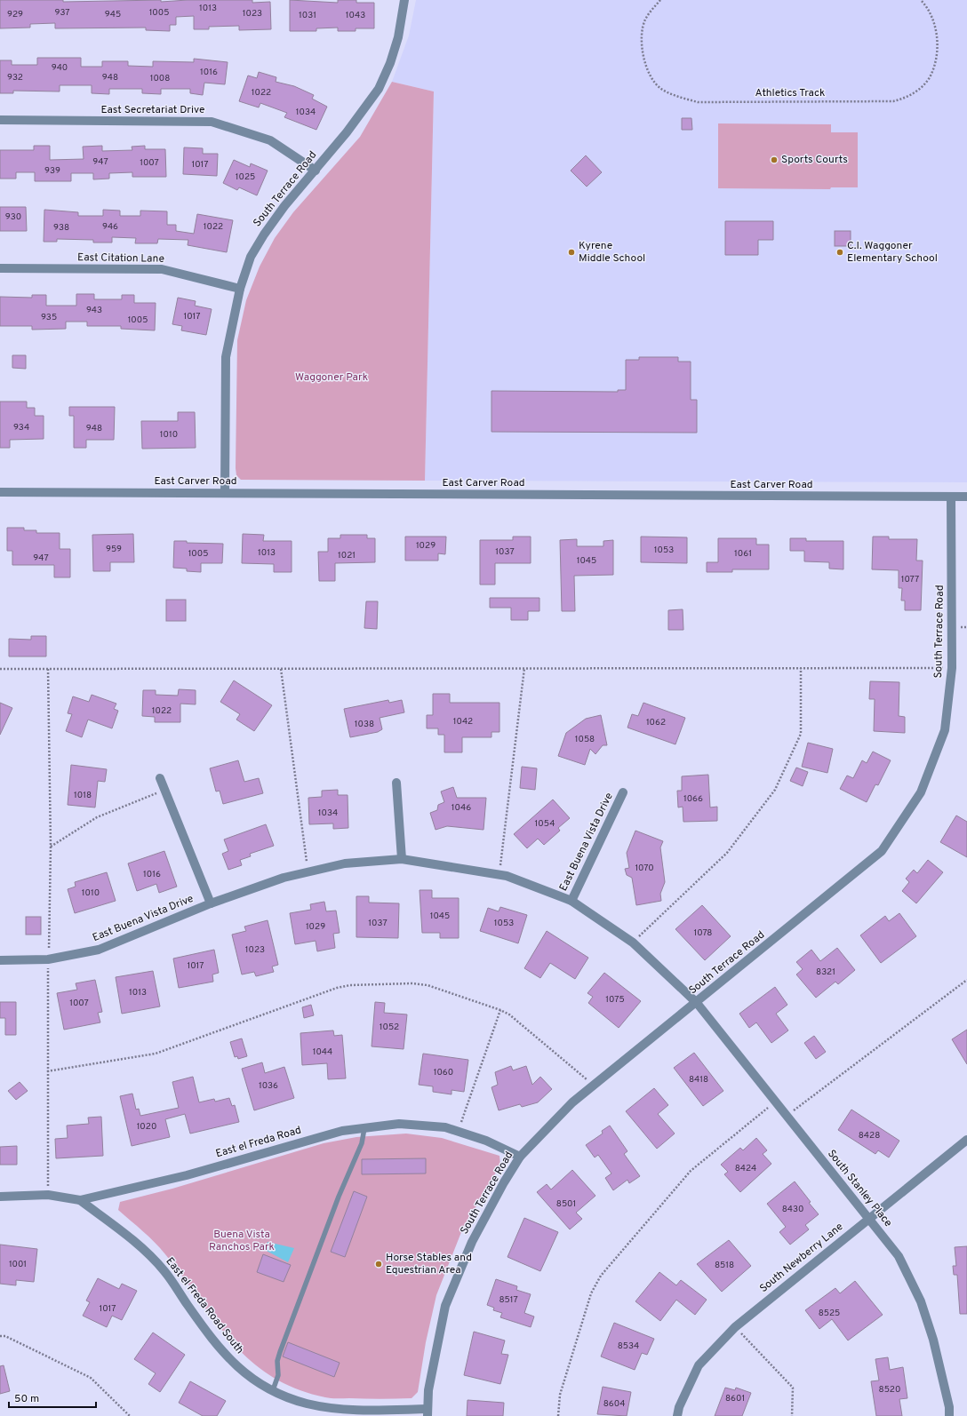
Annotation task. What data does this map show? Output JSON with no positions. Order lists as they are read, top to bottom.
{
  "streets": {
    "street": [
      "East Secretariat Drive",
      "South Terrace Road",
      "East Citation Lane",
      "East Carver Road",
      "East Buena Vista Drive",
      "East el Freda Road",
      "South Stanley Place",
      "South Newberry Lane",
      "East el Freda Road South"
    ],
    "path": ["Athletics Track"]
  },
  "crossings": [
    ["East Secretariat Drive", "South Terrace Road"],
    ["South Terrace Road", "East Citation Lane"],
    ["South Terrace Road", "East Carver Road"],
    ["South Terrace Road", "East Buena Vista Drive"],
    ["South Terrace Road", "East el Freda Road"],
    ["South Terrace Road", "South Stanley Place"],
    ["South Terrace Road", "East el Freda Road South"],
    ["East Buena Vista Drive", "South Stanley Place"],
    ["East el Freda Road", "East el Freda Road South"],
    ["South Stanley Place", "South Newberry Lane"]
  ],
  "parks": ["Waggoner Park", "Buena Vista Ranchos Park"],
  "places": [
    "Sports Courts",
    "Kyrene Middle School",
    "C.I. Waggoner Elementary School",
    "Horse Stables and Equestrian Area"
  ],
  "house_numbers": [
    "1013",
    "937",
    "1005",
    "1023",
    "929",
    "945",
    "1031",
    "1043",
    "940",
    "1016",
    "932",
    "948",
    "1008",
    "1022",
    "1034",
    "947",
    "1007",
    "1017",
    "939",
    "1025",
    "930",
    "946",
    "1022",
    "938",
    "943",
    "1017",
    "935",
    "1005",
    "934",
    "948",
    "1010",
    "1029",
    "959",
    "1053",
    "1037",
    "1013",
    "1005",
    "1061",
    "1021",
    "947",
    "1045",
    "1077",
    "1022",
    "1042",
    "1062",
    "1038",
    "1058",
    "1018",
    "1066",
    "1046",
    "1034",
    "1054",
    "1070",
    "1016",
    "1010",
    "1045",
    "1037",
    "1053",
    "1029",
    "1078",
    "1023",
    "1017",
    "8321",
    "1013",
    "1075",
    "1007",
    "1052",
    "1044",
    "1060",
    "8418",
    "1036",
    "1020",
    "8428",
    "8424",
    "8501",
    "8430",
    "1001",
    "8518",
    "8517",
    "1017",
    "8525",
    "8534",
    "8520",
    "8601",
    "8604"
  ],
  "scale_bar": "50 m"
}
